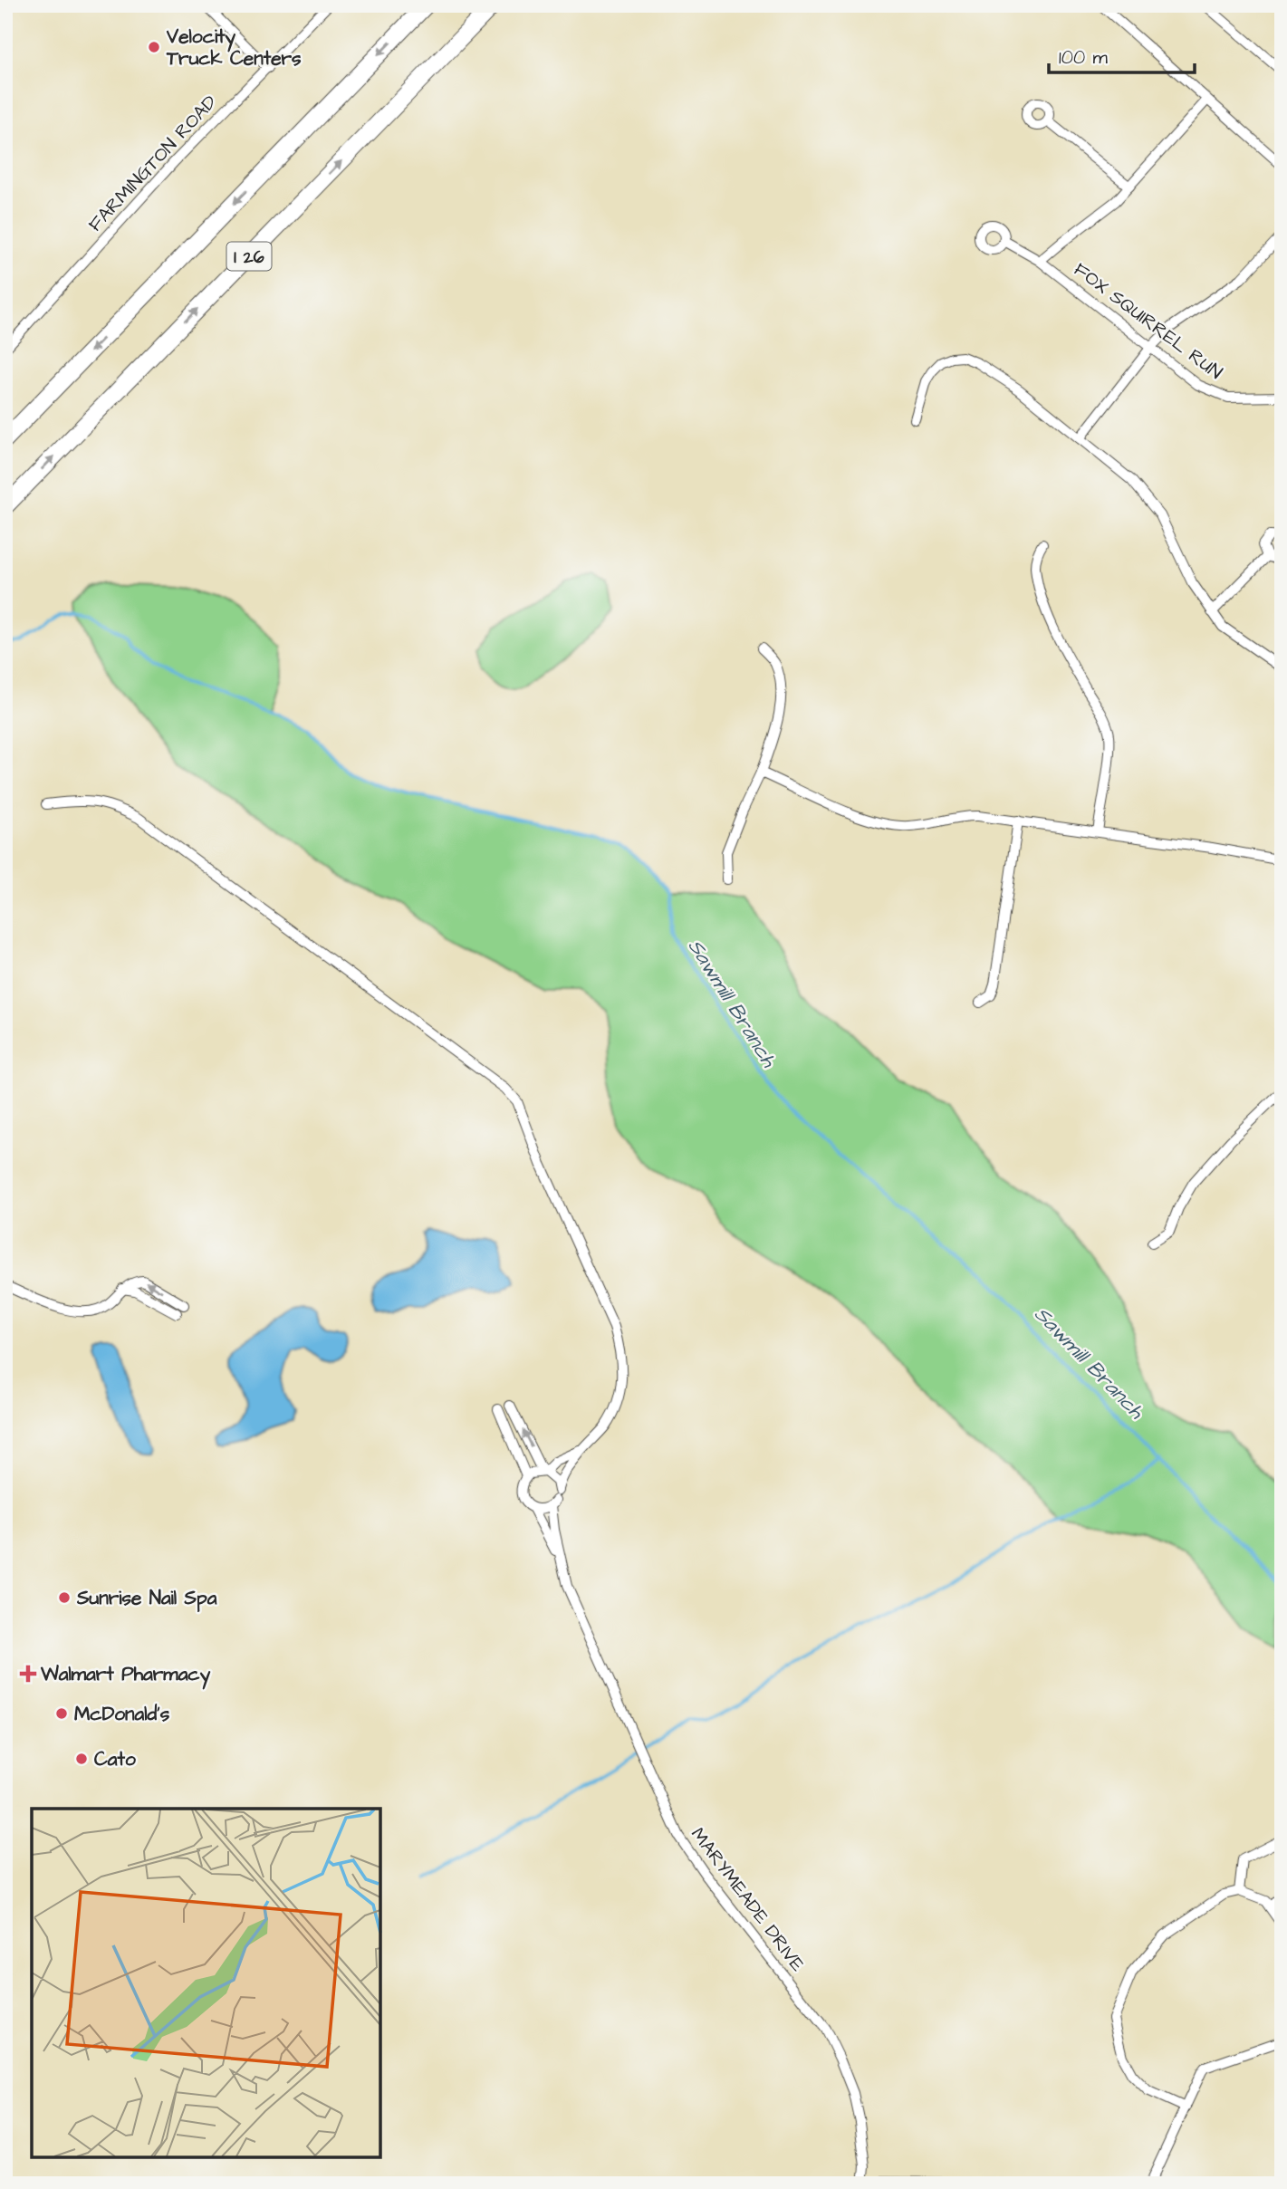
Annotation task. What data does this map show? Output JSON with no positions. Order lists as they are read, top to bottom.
{
  "streets": {
    "highway": ["I 26"],
    "street": ["FARMINGTON ROAD", "FOX SQUIRREL RUN", "MARYMEADE DRIVE"]
  },
  "water": ["Sawmill Branch"],
  "places": {
    "other": [
      "Velocity Truck Centers",
      "Sunrise Nail Spa",
      "McDonald's",
      "Cato"
    ],
    "health": ["Walmart Pharmacy"]
  },
  "scale_bar": "100 m"
}
